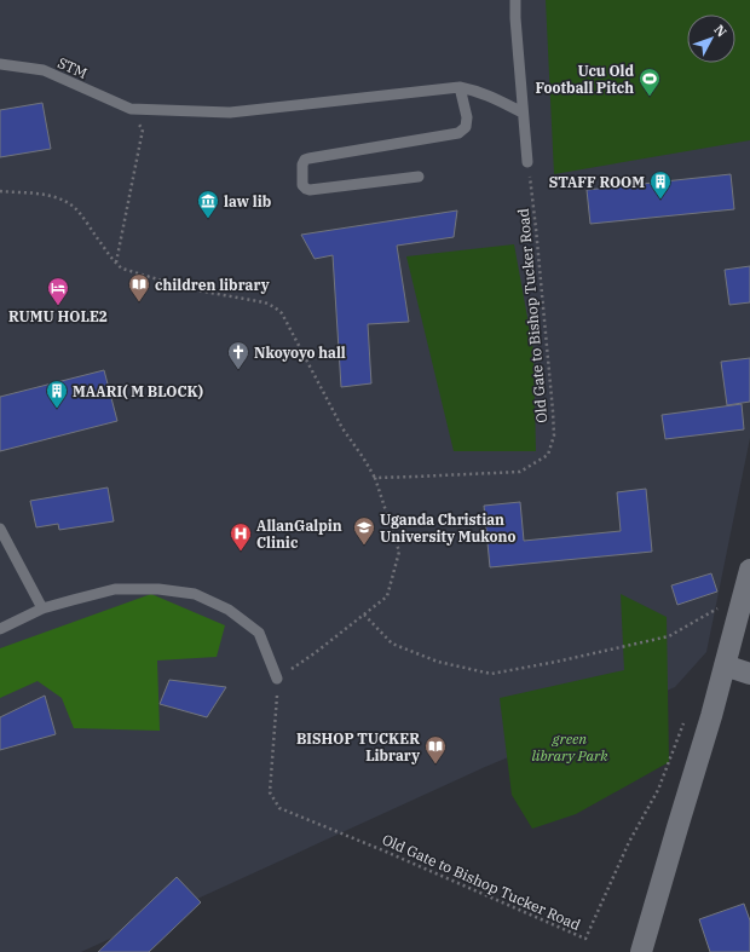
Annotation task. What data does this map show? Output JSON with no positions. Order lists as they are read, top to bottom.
{
  "streets": {
    "lane": ["STM"],
    "path": ["Old Gate to Bishop Tucker Road"]
  },
  "parks": ["green library Park"],
  "places": {
    "sports": ["Ucu Old Football Pitch"],
    "building": ["STAFF ROOM", "MAARI( M BLOCK)"],
    "museum": ["law lib"],
    "library": ["children library", "BISHOP TUCKER Library"],
    "hotel": ["RUMU HOLE2"],
    "church": ["Nkoyoyo hall"],
    "school or university": ["Uganda Christian University Mukono"],
    "hospital": ["AllanGalpin Clinic"]
  },
  "north": "top right"
}
